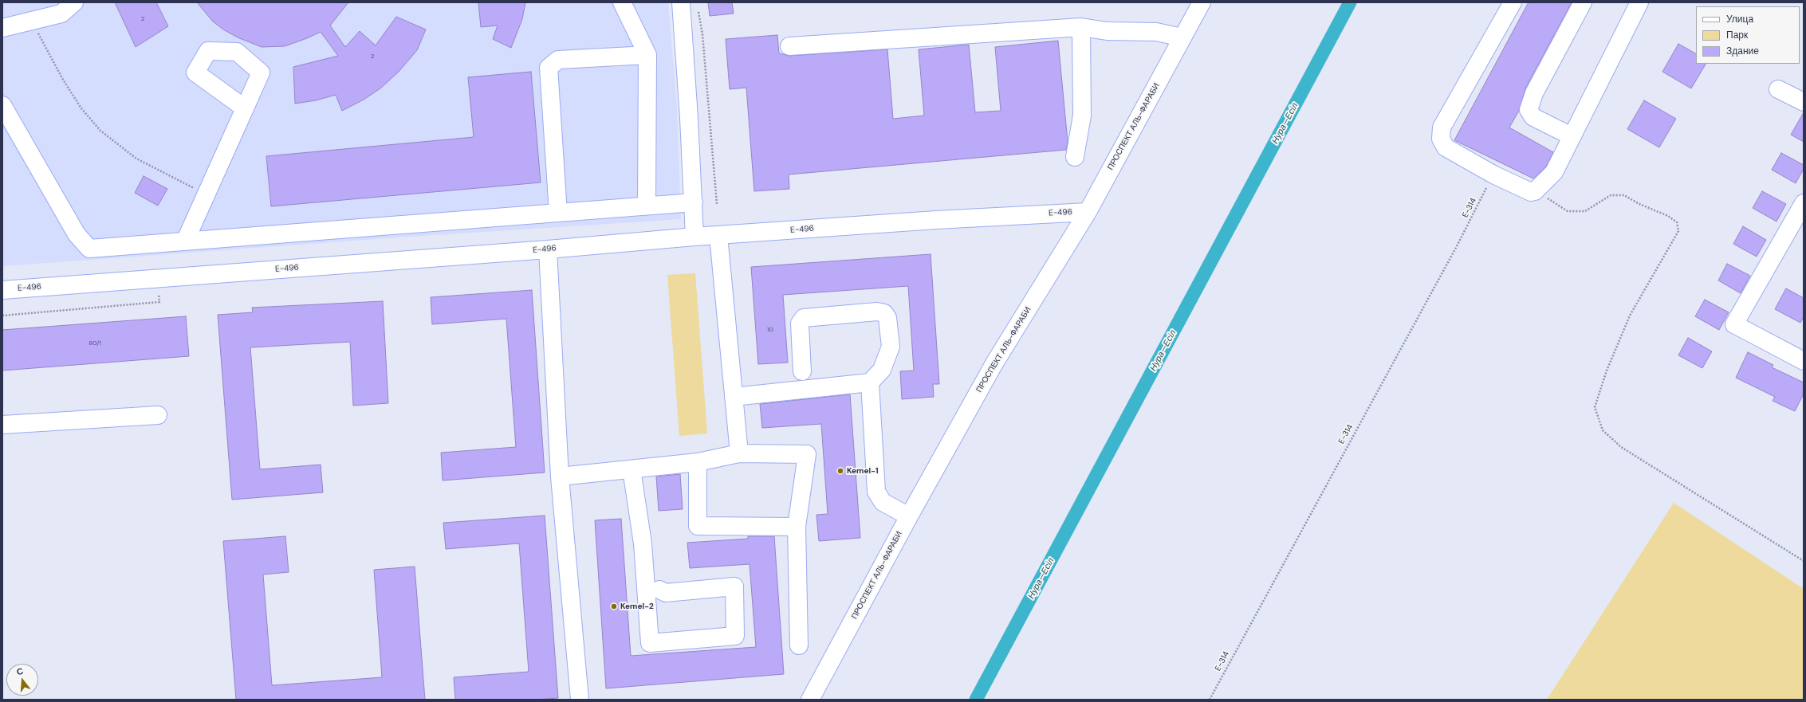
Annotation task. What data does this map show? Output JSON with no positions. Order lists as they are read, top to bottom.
{
  "streets": {
    "street": ["ПРОСПЕКТ АЛЬ-ФАРАБИ", "E-496"],
    "path": ["E-314"]
  },
  "crossings": [
    ["ПРОСПЕКТ АЛЬ-ФАРАБИ", "E-496"]
  ],
  "water": ["Нура—Есіл"],
  "places": ["Kemel-1", "Kemel-2"],
  "house_numbers": [
    "2",
    "2",
    "10",
    "80/1"
  ],
  "legend": ["Улица", "Парк", "Здание"],
  "north": "top"
}
